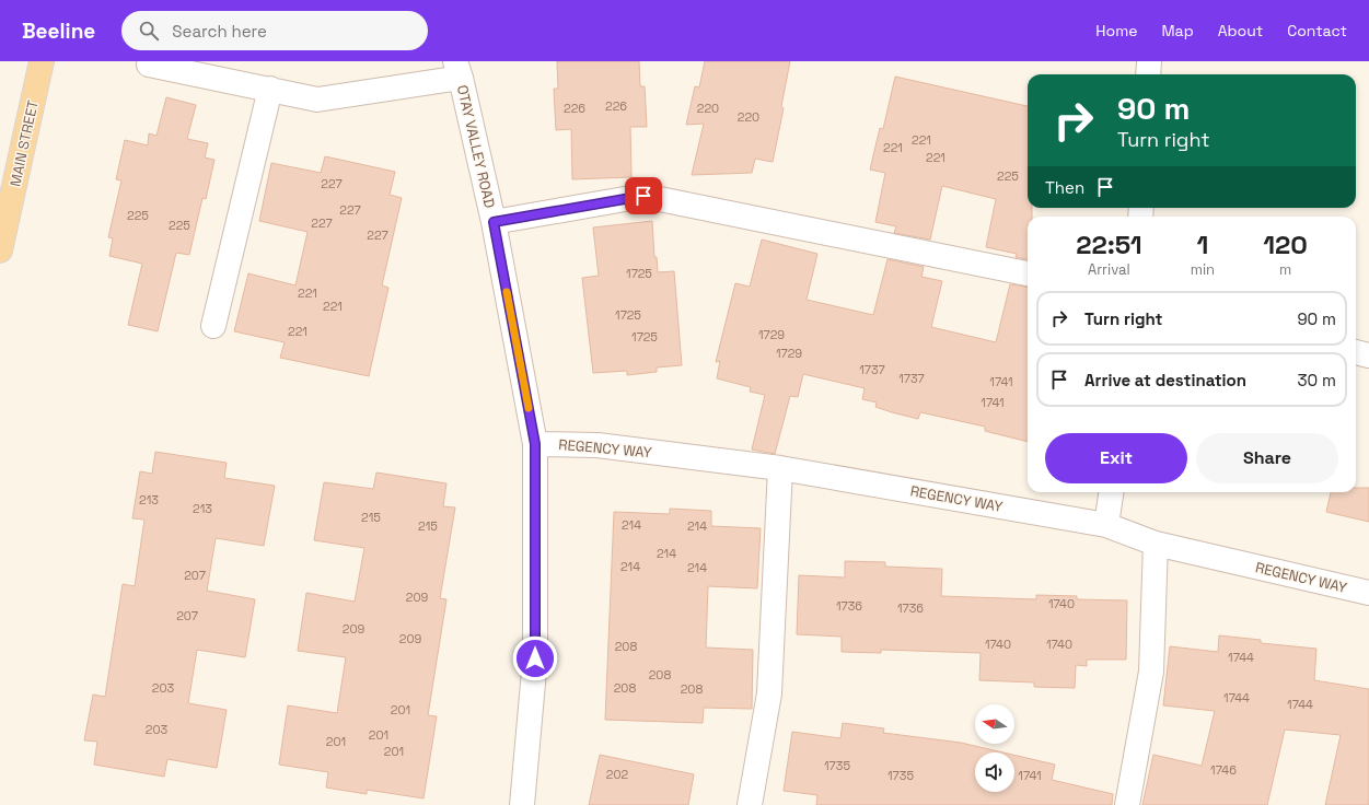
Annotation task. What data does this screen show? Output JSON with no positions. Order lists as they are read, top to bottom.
{
  "streets": {
    "main road": ["MAIN STREET"],
    "street": ["OTAY VALLEY ROAD", "REGENCY WAY"]
  },
  "crossings": [
    ["OTAY VALLEY ROAD", "REGENCY WAY"]
  ],
  "house_numbers": [
    "226",
    "226",
    "220",
    "220",
    "221",
    "221",
    "221",
    "225",
    "227",
    "227",
    "225",
    "227",
    "225",
    "227",
    "1725",
    "221",
    "221",
    "1725",
    "221",
    "1729",
    "1725",
    "1729",
    "1737",
    "1737",
    "1741",
    "1741",
    "213",
    "213",
    "215",
    "214",
    "215",
    "214",
    "214",
    "214",
    "214",
    "207",
    "209",
    "1740",
    "1736",
    "1736",
    "207",
    "209",
    "209",
    "1740",
    "1740",
    "208",
    "1744",
    "208",
    "203",
    "208",
    "208",
    "1744",
    "1744",
    "201",
    "203",
    "201",
    "201",
    "201",
    "1735",
    "1746",
    "202",
    "1735",
    "1741"
  ],
  "north": "left",
  "page": {
    "header": "Beeline",
    "search": "Search here",
    "nav": [
      "Home",
      "Map",
      "About",
      "Contact"
    ],
    "turn": ["90 m", "Turn right"],
    "then": "Then",
    "eta": [
      "22:51",
      "Arrival",
      "1",
      "min",
      "120",
      "m"
    ],
    "list": [
      {
        "name": "Turn right",
        "value": "90 m"
      },
      {
        "name": "Arrive at destination",
        "value": "30 m"
      }
    ],
    "buttons": ["Exit", "Share"]
  }
}
